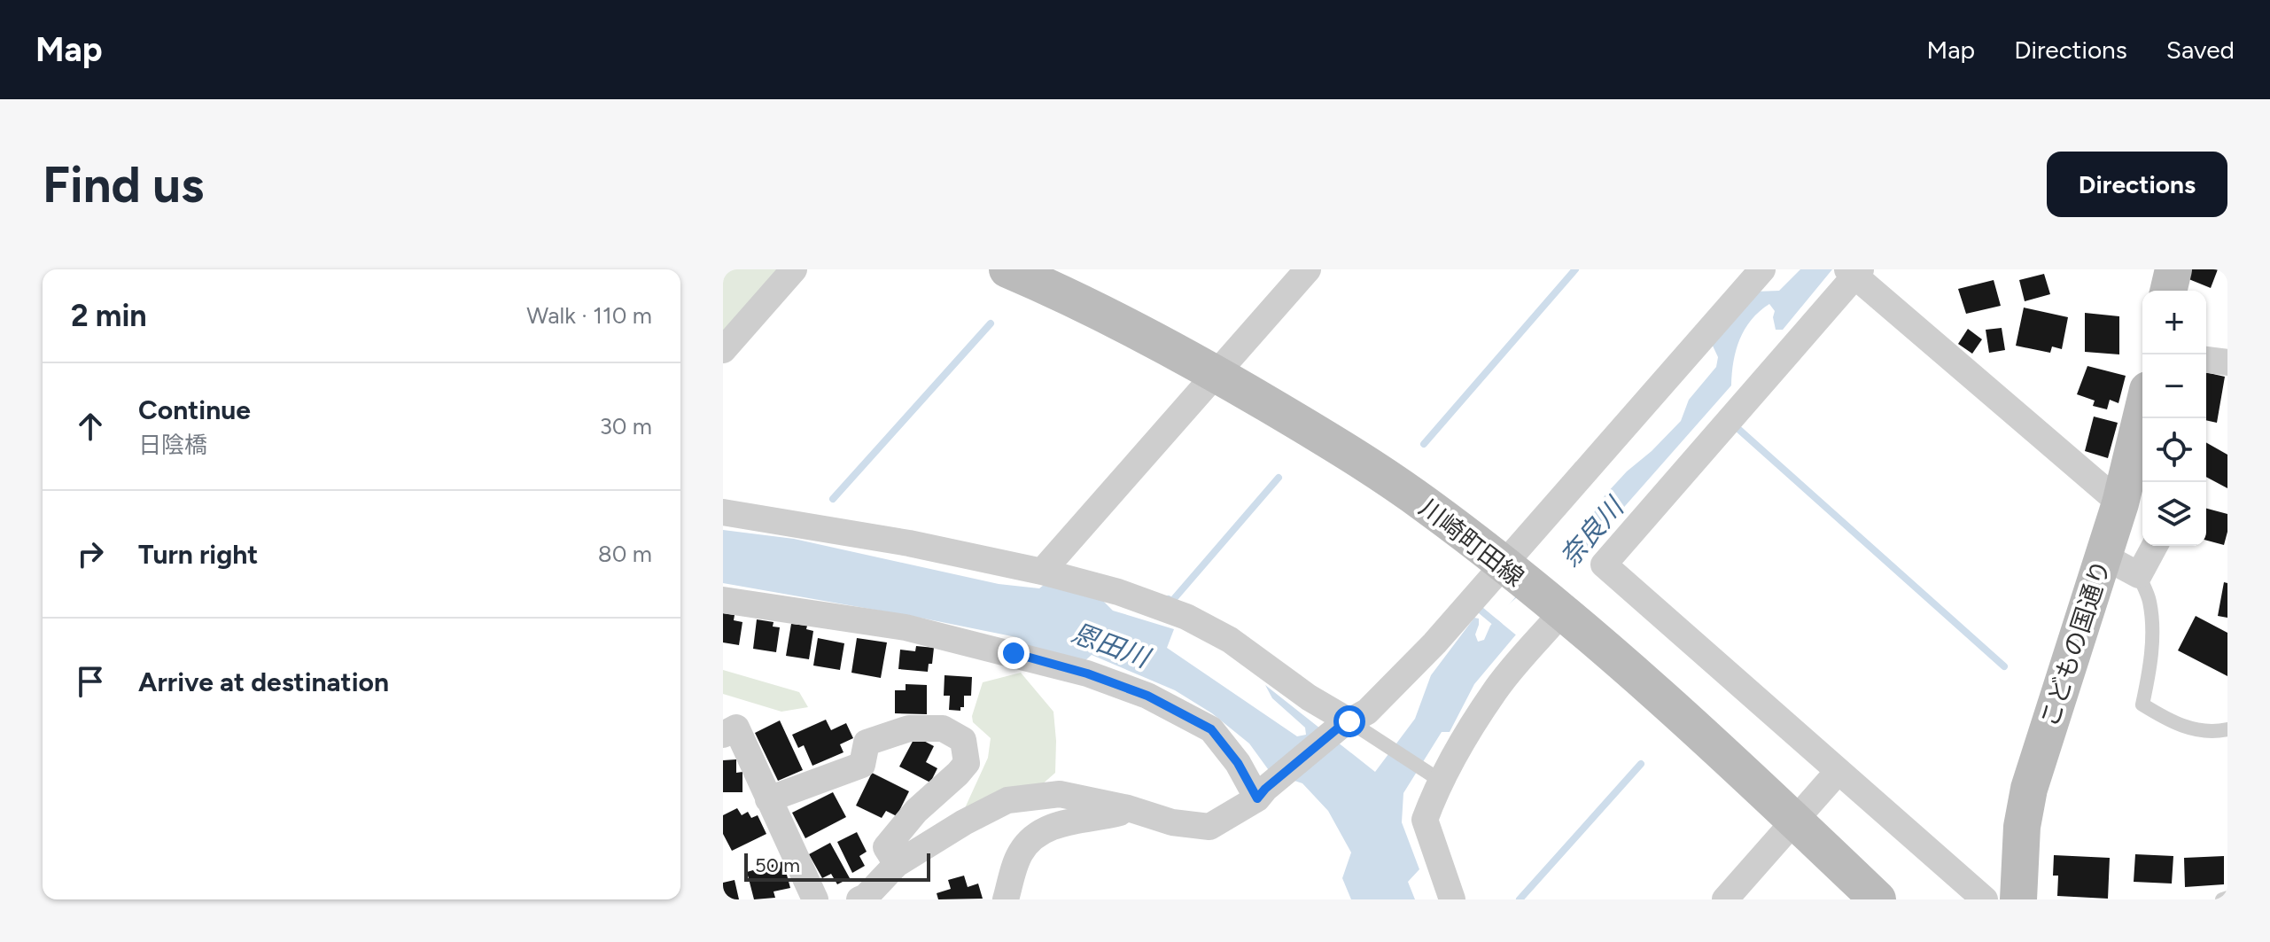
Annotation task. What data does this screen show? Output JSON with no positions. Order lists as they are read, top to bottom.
{
  "streets": {
    "main road": ["川崎町田線", "こどもの国通り"]
  },
  "water": ["奈良川", "恩田川"],
  "scale_bar": "50 m",
  "page": {
    "header": "Map",
    "nav": ["Map", "Directions", "Saved"],
    "buttons": "Directions",
    "title": "Find us",
    "heading": ["2 min", "Walk · 110 m"],
    "map_buttons": ["+", "−"],
    "list": [
      ["Continue", "日陰橋", "30 m"],
      ["Turn right", "80 m"],
      "Arrive at destination"
    ],
    "scale": "50 m"
  }
}
